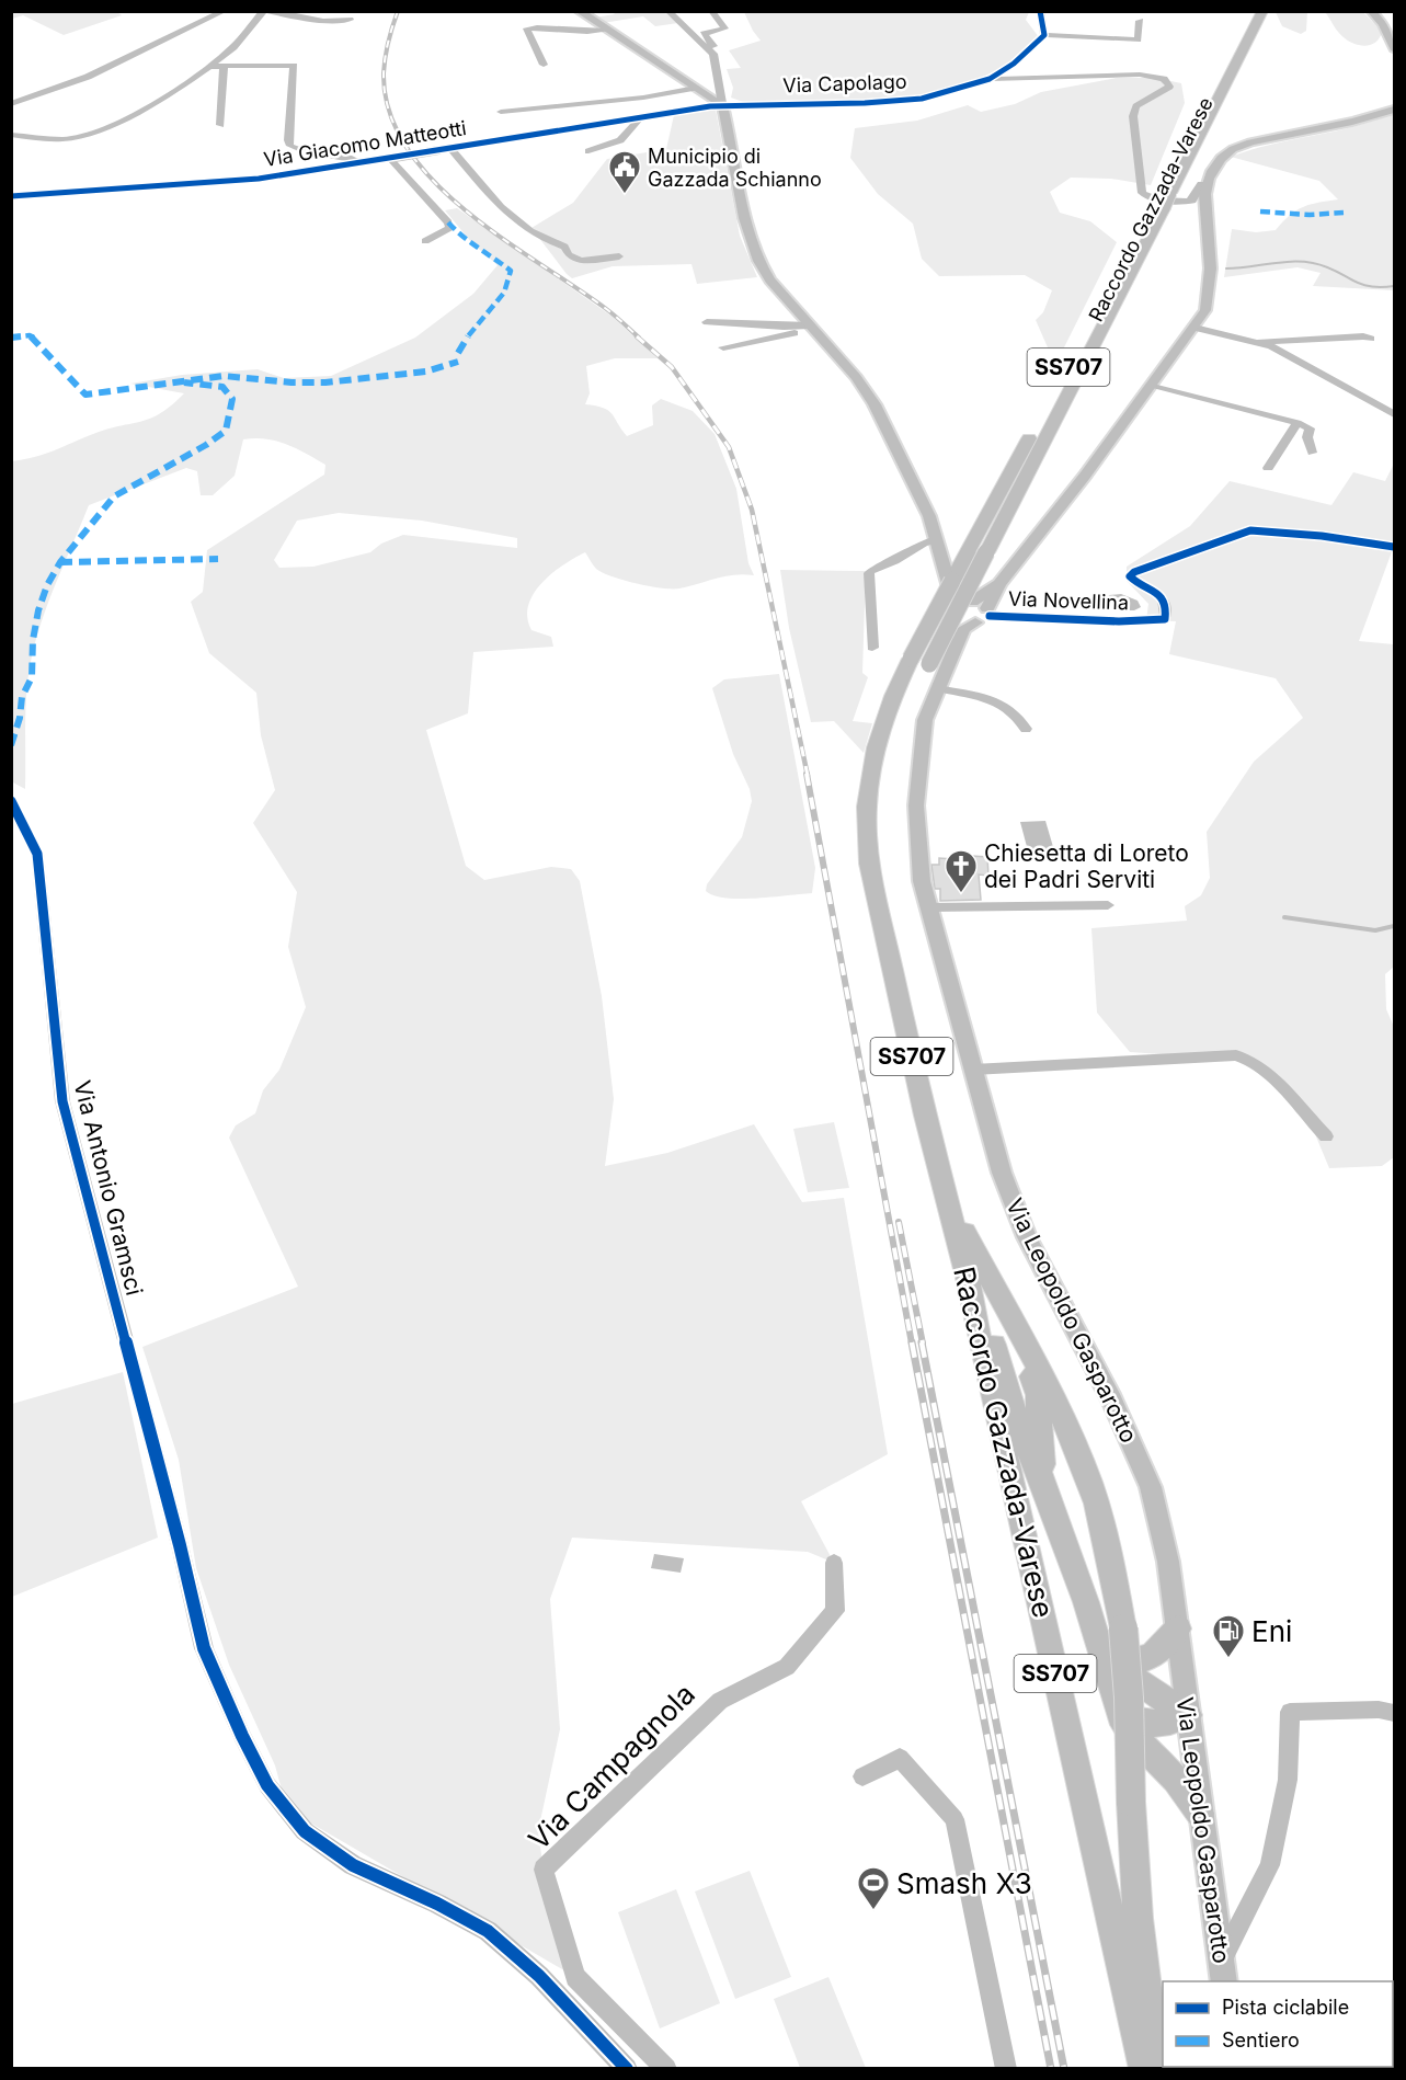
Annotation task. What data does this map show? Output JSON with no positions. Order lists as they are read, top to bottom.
{
  "streets": {
    "highway": ["Raccordo Gazzada-Varese", "SS707"],
    "main road": ["Via Leopoldo Gasparotto"],
    "street": [
      "Via Capolago",
      "Via Giacomo Matteotti",
      "Via Novellina",
      "Via Antonio Gramsci",
      "Via Campagnola"
    ]
  },
  "crossings": [
    ["Via Capolago", "Via Giacomo Matteotti"],
    ["Via Capolago", "Via Leopoldo Gasparotto"],
    ["Via Novellina", "Via Leopoldo Gasparotto"]
  ],
  "places": {
    "public building": ["Municipio di Gazzada Schianno"],
    "church": ["Chiesetta di Loreto dei Padri Serviti"],
    "fuel station": ["Eni"],
    "sports": ["Smash X3"]
  },
  "legend": ["Pista ciclabile", "Sentiero"]
}
